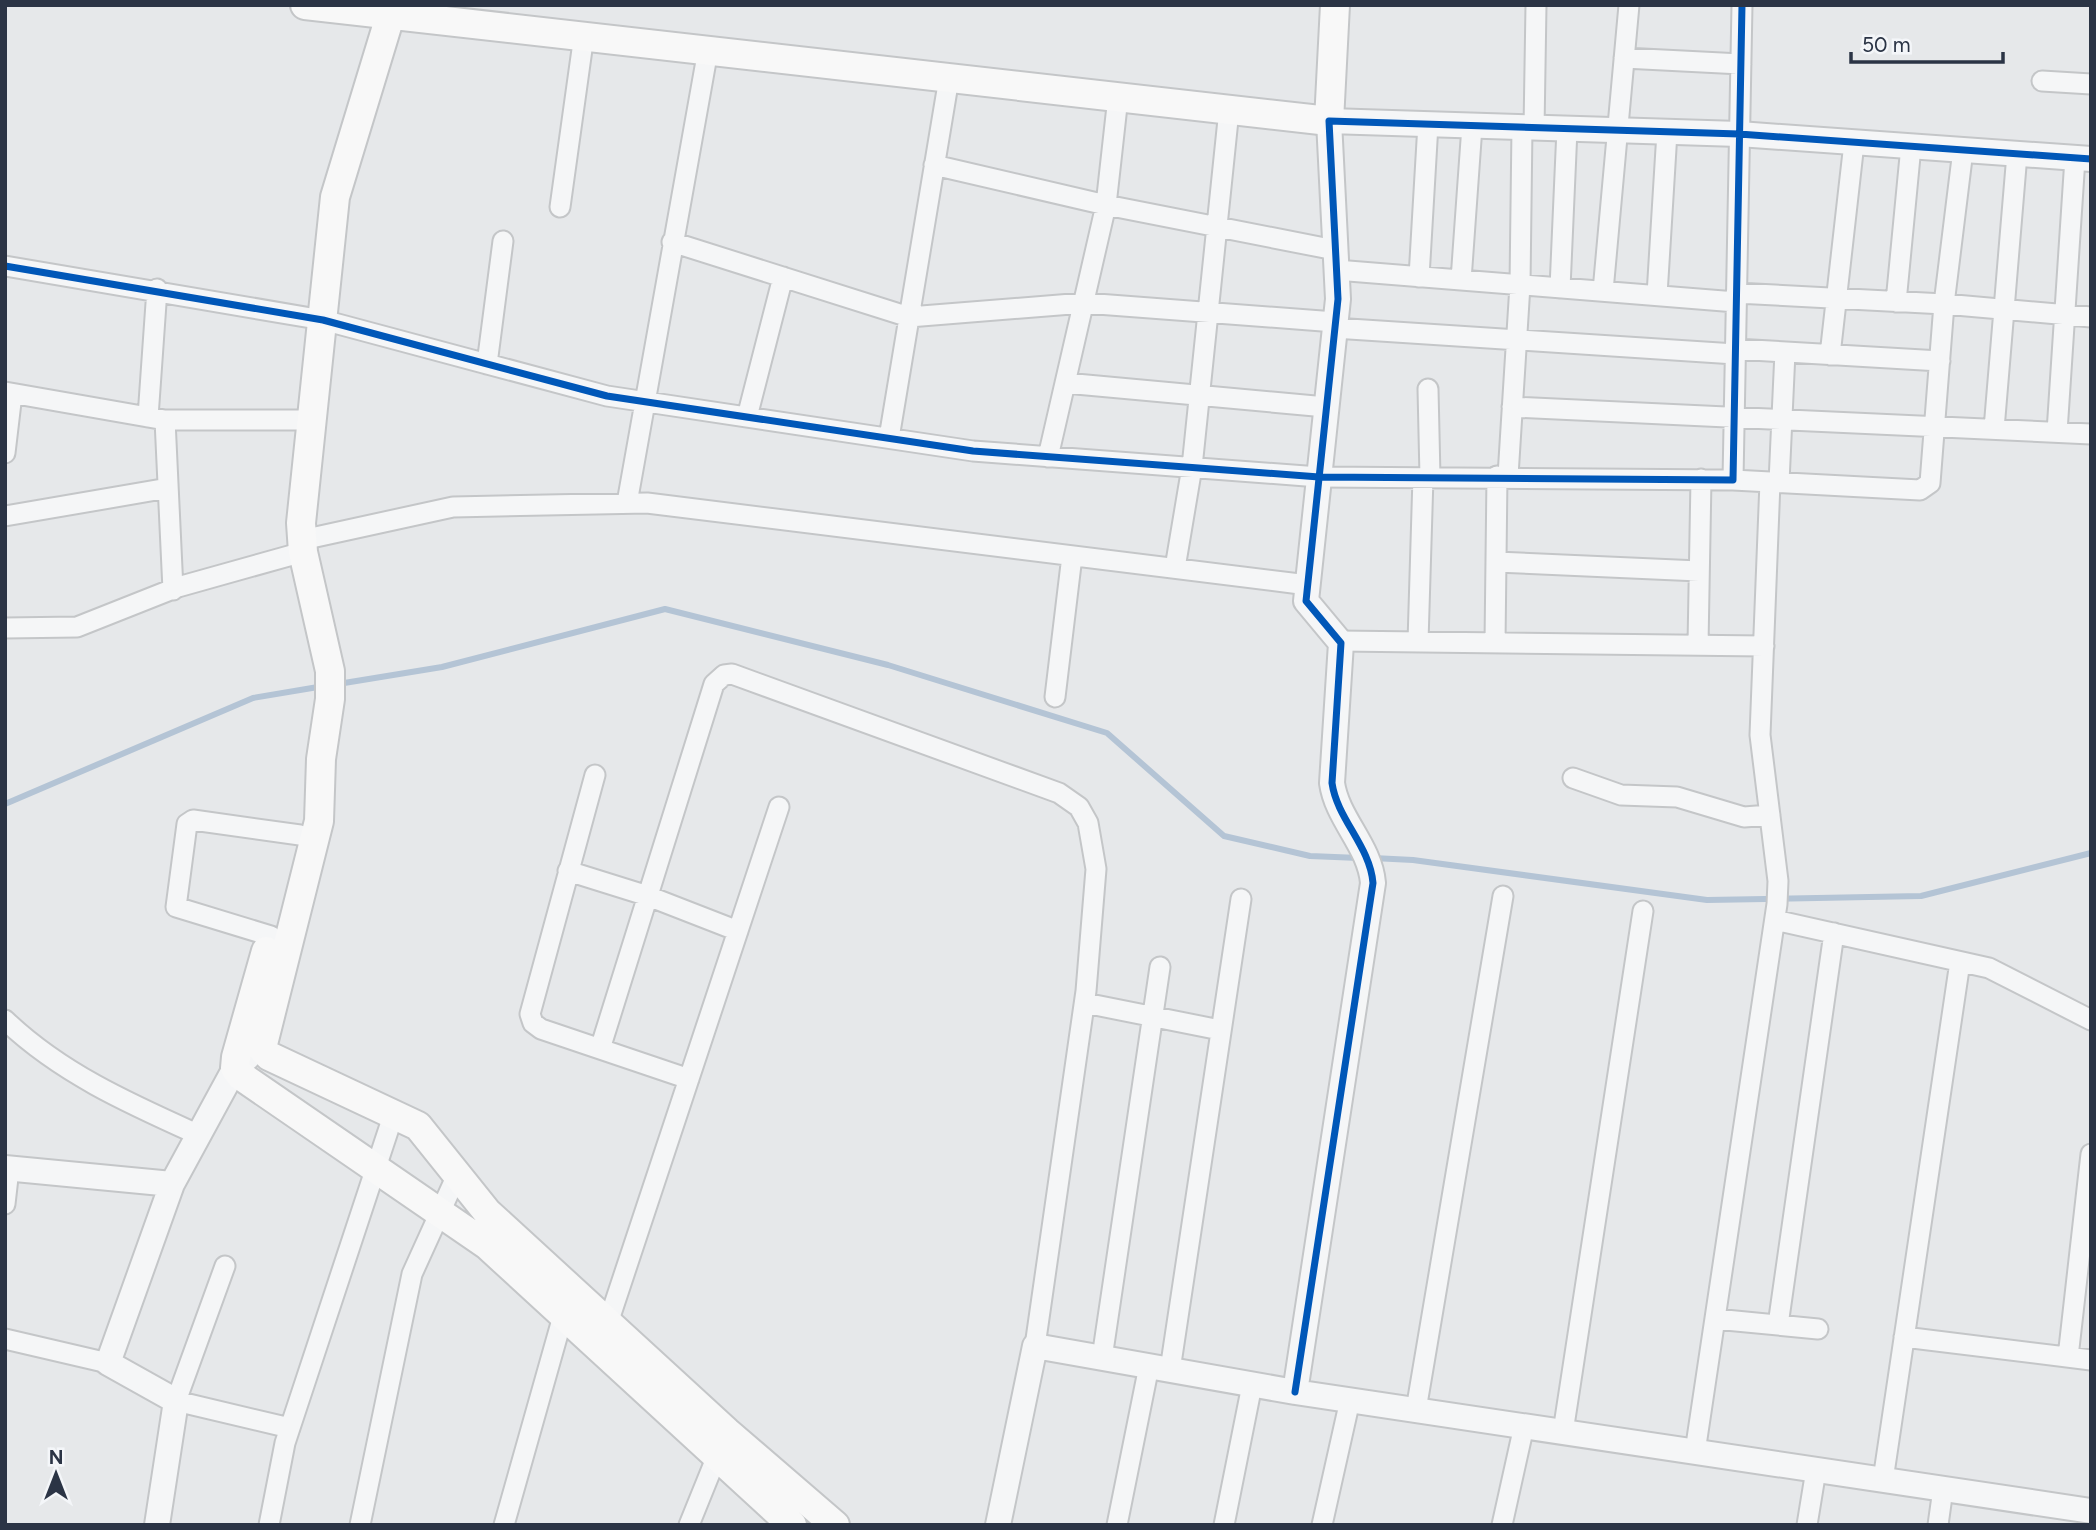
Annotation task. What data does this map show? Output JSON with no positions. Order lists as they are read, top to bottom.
{
  "scale_bar": "50 m",
  "north": "top"
}
